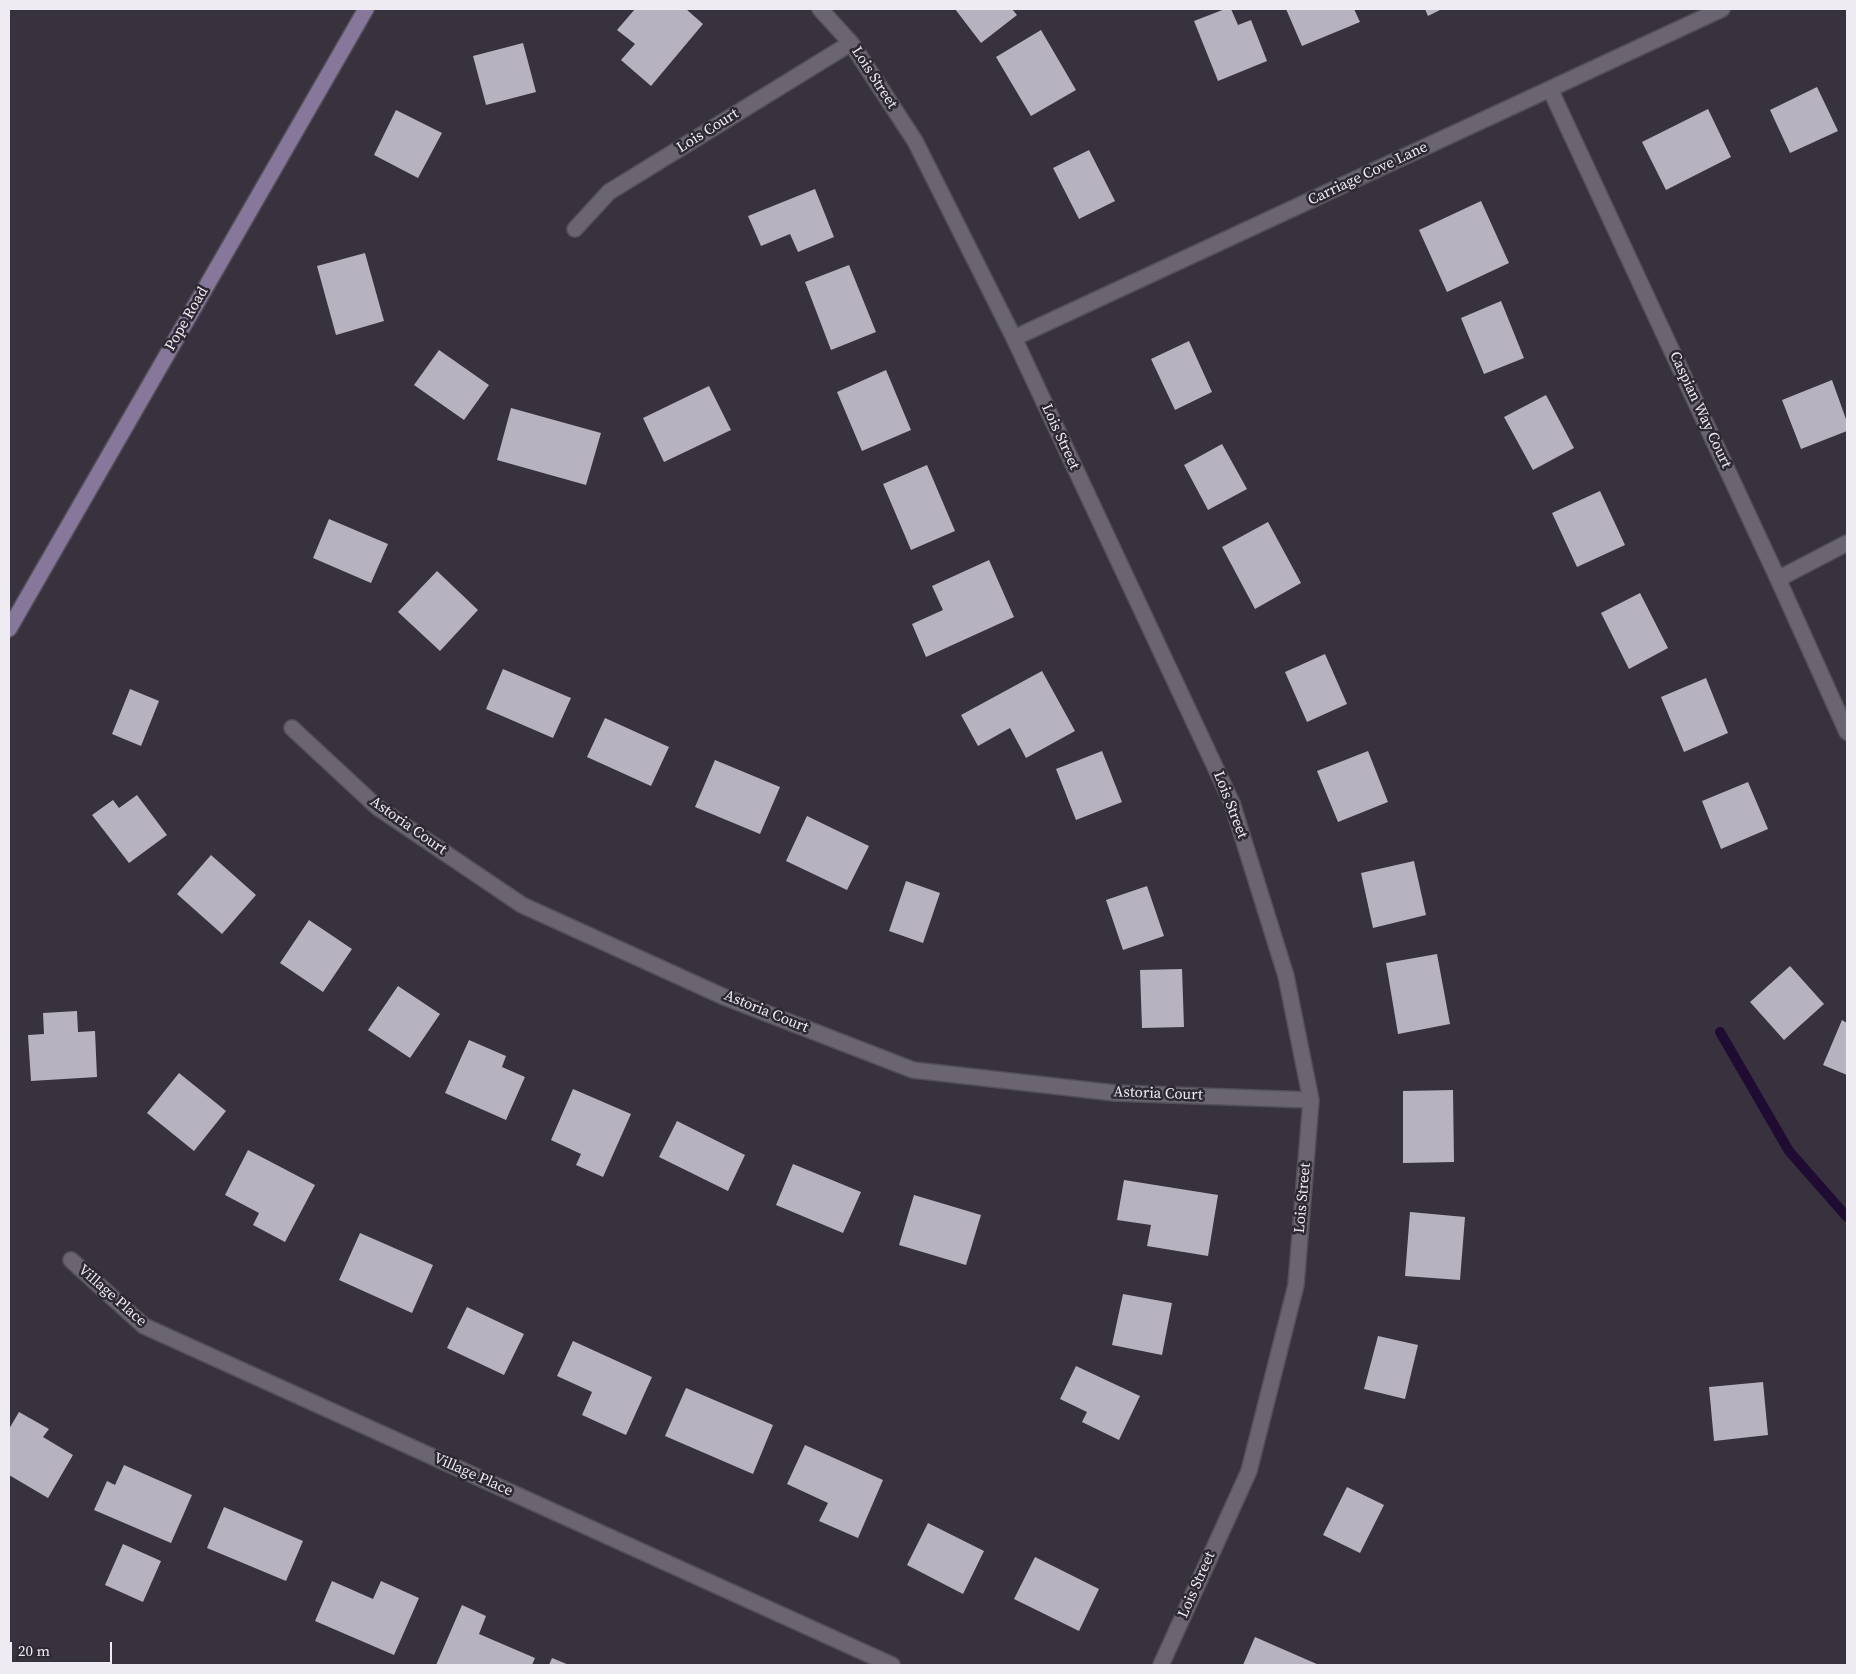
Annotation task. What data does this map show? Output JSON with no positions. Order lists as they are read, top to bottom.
{
  "streets": {
    "street": [
      "Lois Street",
      "Lois Court",
      "Carriage Cove Lane",
      "Pope Road",
      "Caspian Way Court",
      "Astoria Court",
      "Village Place"
    ]
  },
  "crossings": [
    ["Lois Street", "Lois Court"],
    ["Lois Street", "Carriage Cove Lane"],
    ["Lois Street", "Astoria Court"],
    ["Carriage Cove Lane", "Caspian Way Court"]
  ],
  "scale_bar": "20 m"
}
